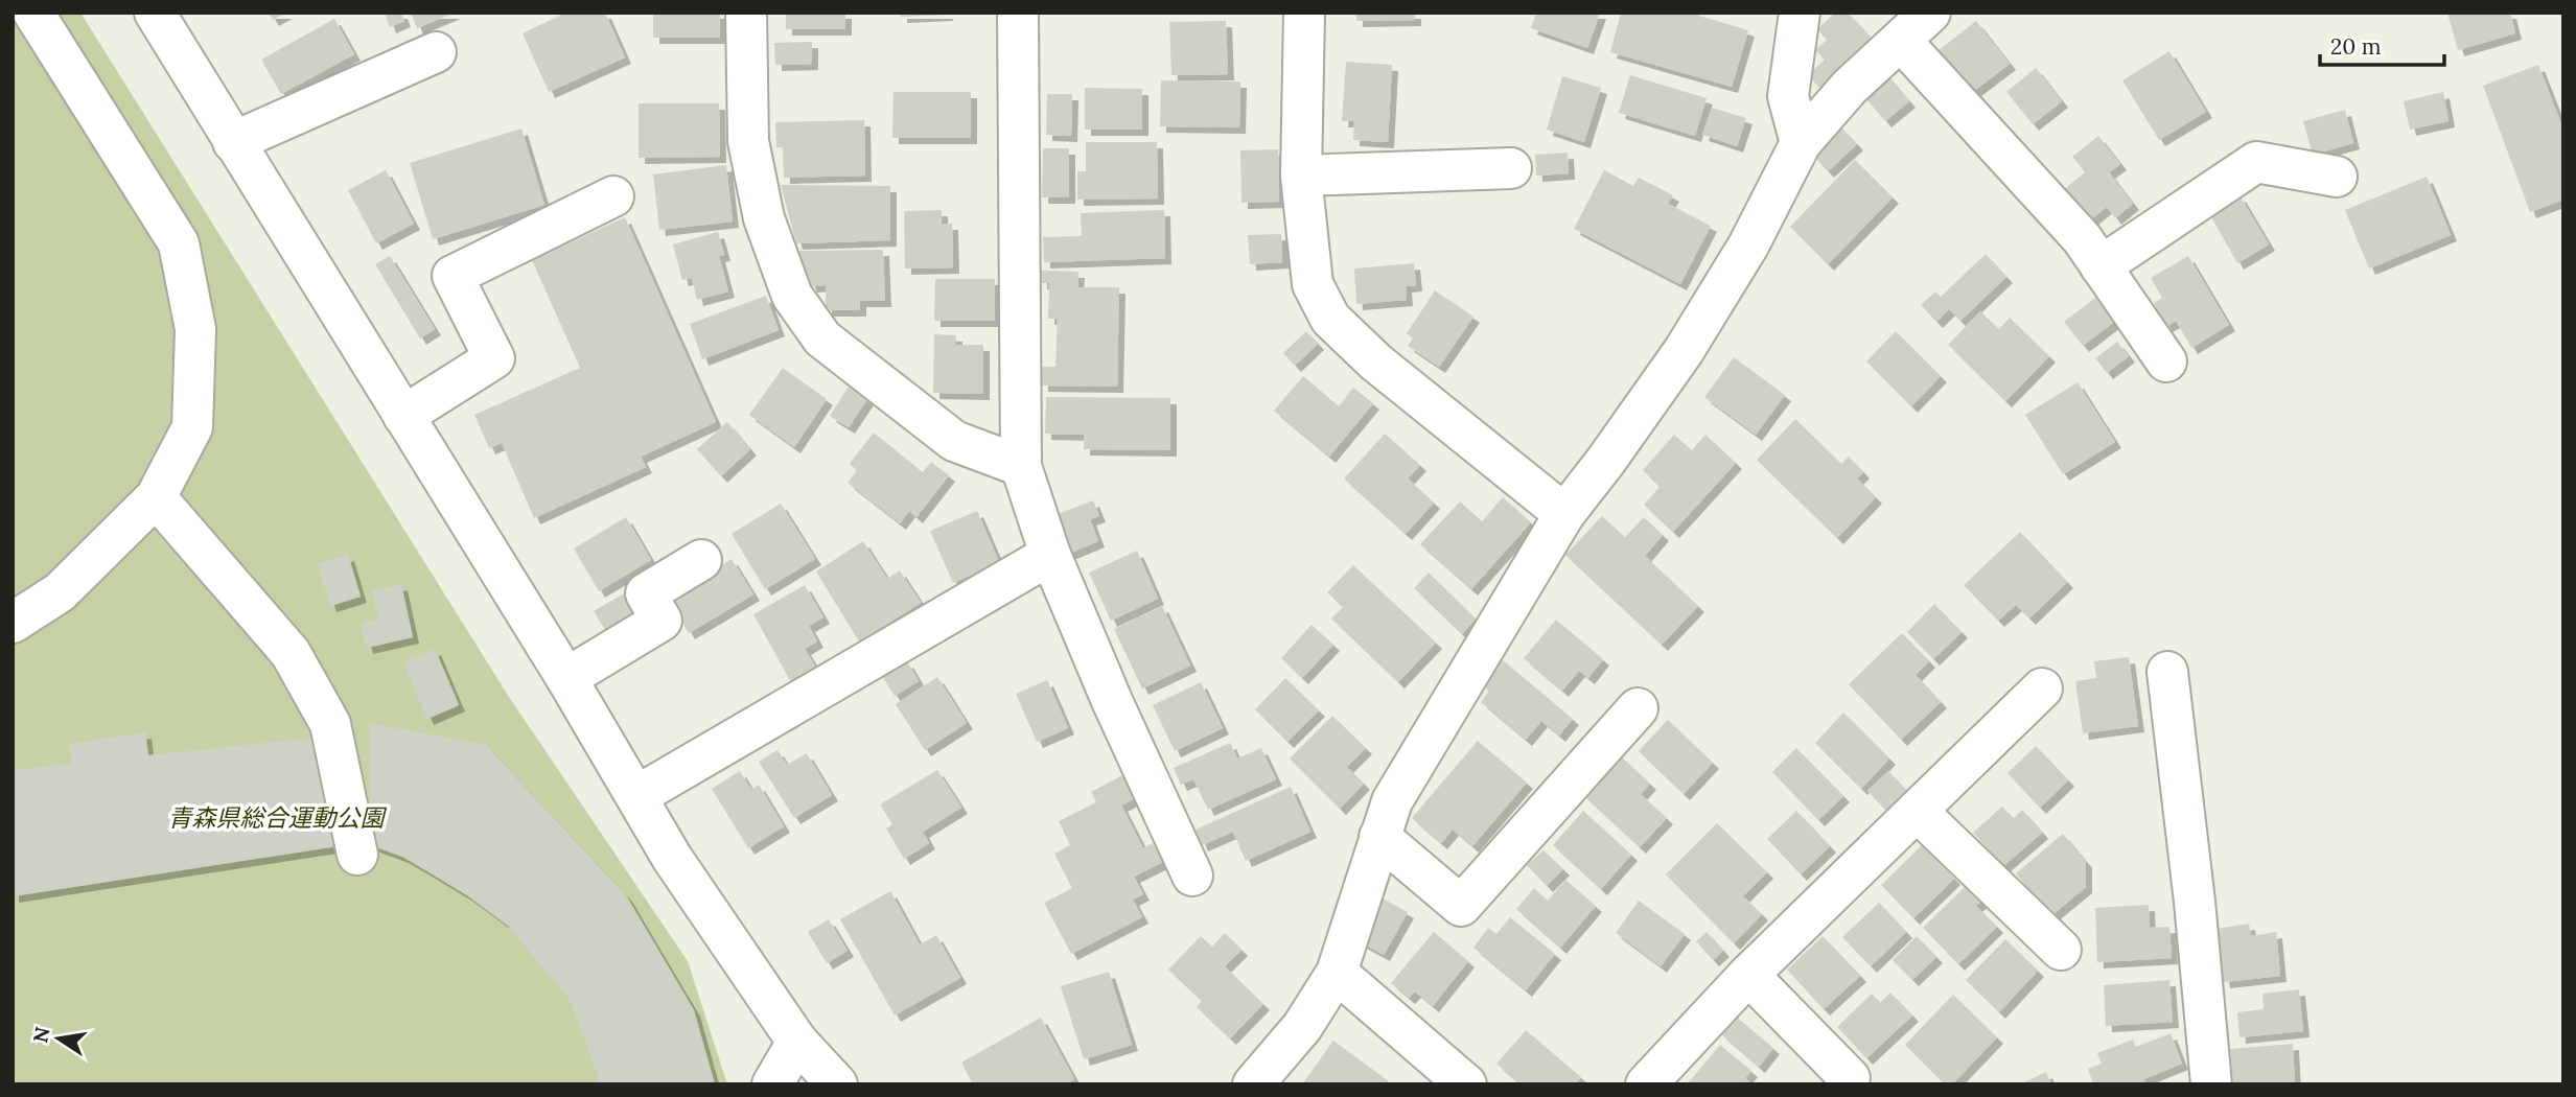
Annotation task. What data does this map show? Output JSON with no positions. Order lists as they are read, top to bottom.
{
  "parks": ["青森県総合運動公園"],
  "scale_bar": "20 m",
  "north": "left"
}
